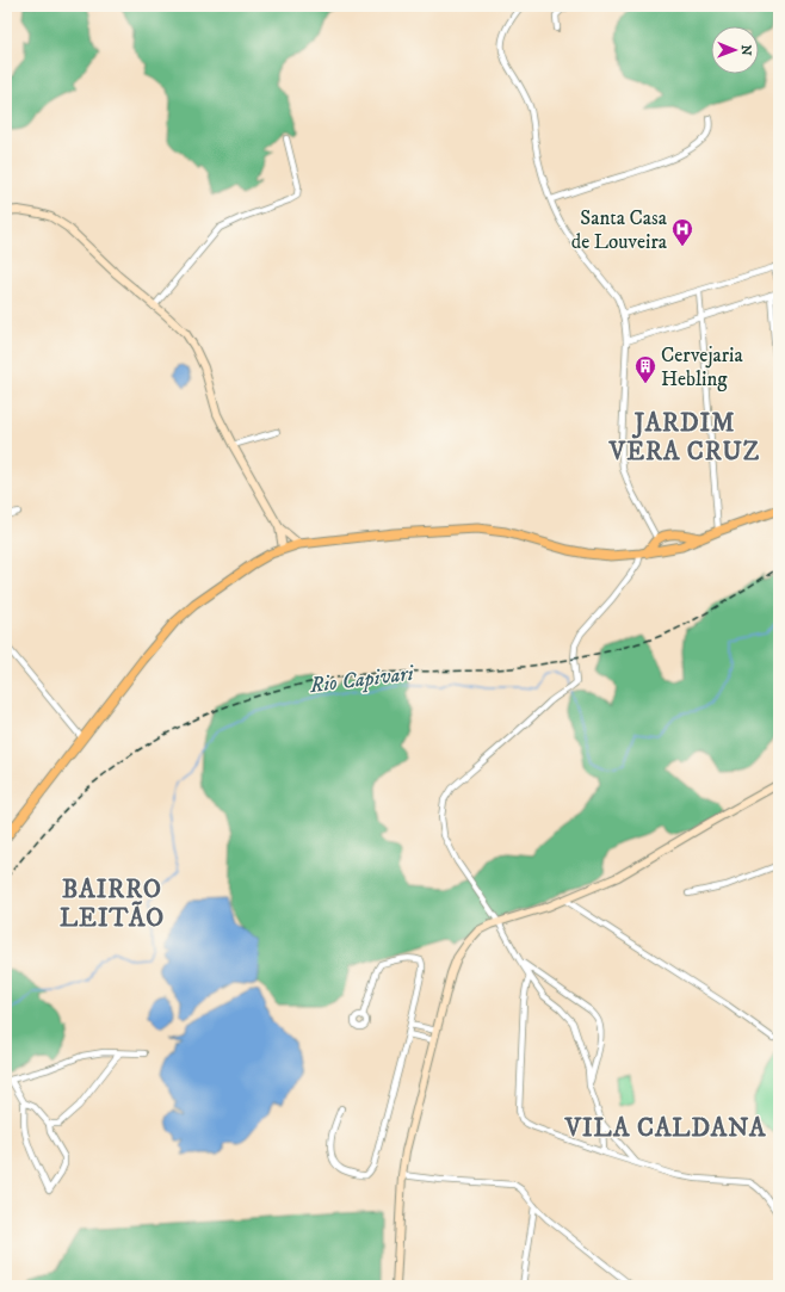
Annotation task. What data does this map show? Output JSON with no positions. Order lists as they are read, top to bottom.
{
  "districts": ["JARDIM VERA CRUZ", "BAIRRO LEITÃO", "VILA CALDANA"],
  "water": ["Rio Capivari"],
  "places": {
    "hospital": ["Santa Casa de Louveira"],
    "building": ["Cervejaria Hebling"]
  },
  "north": "right"
}
